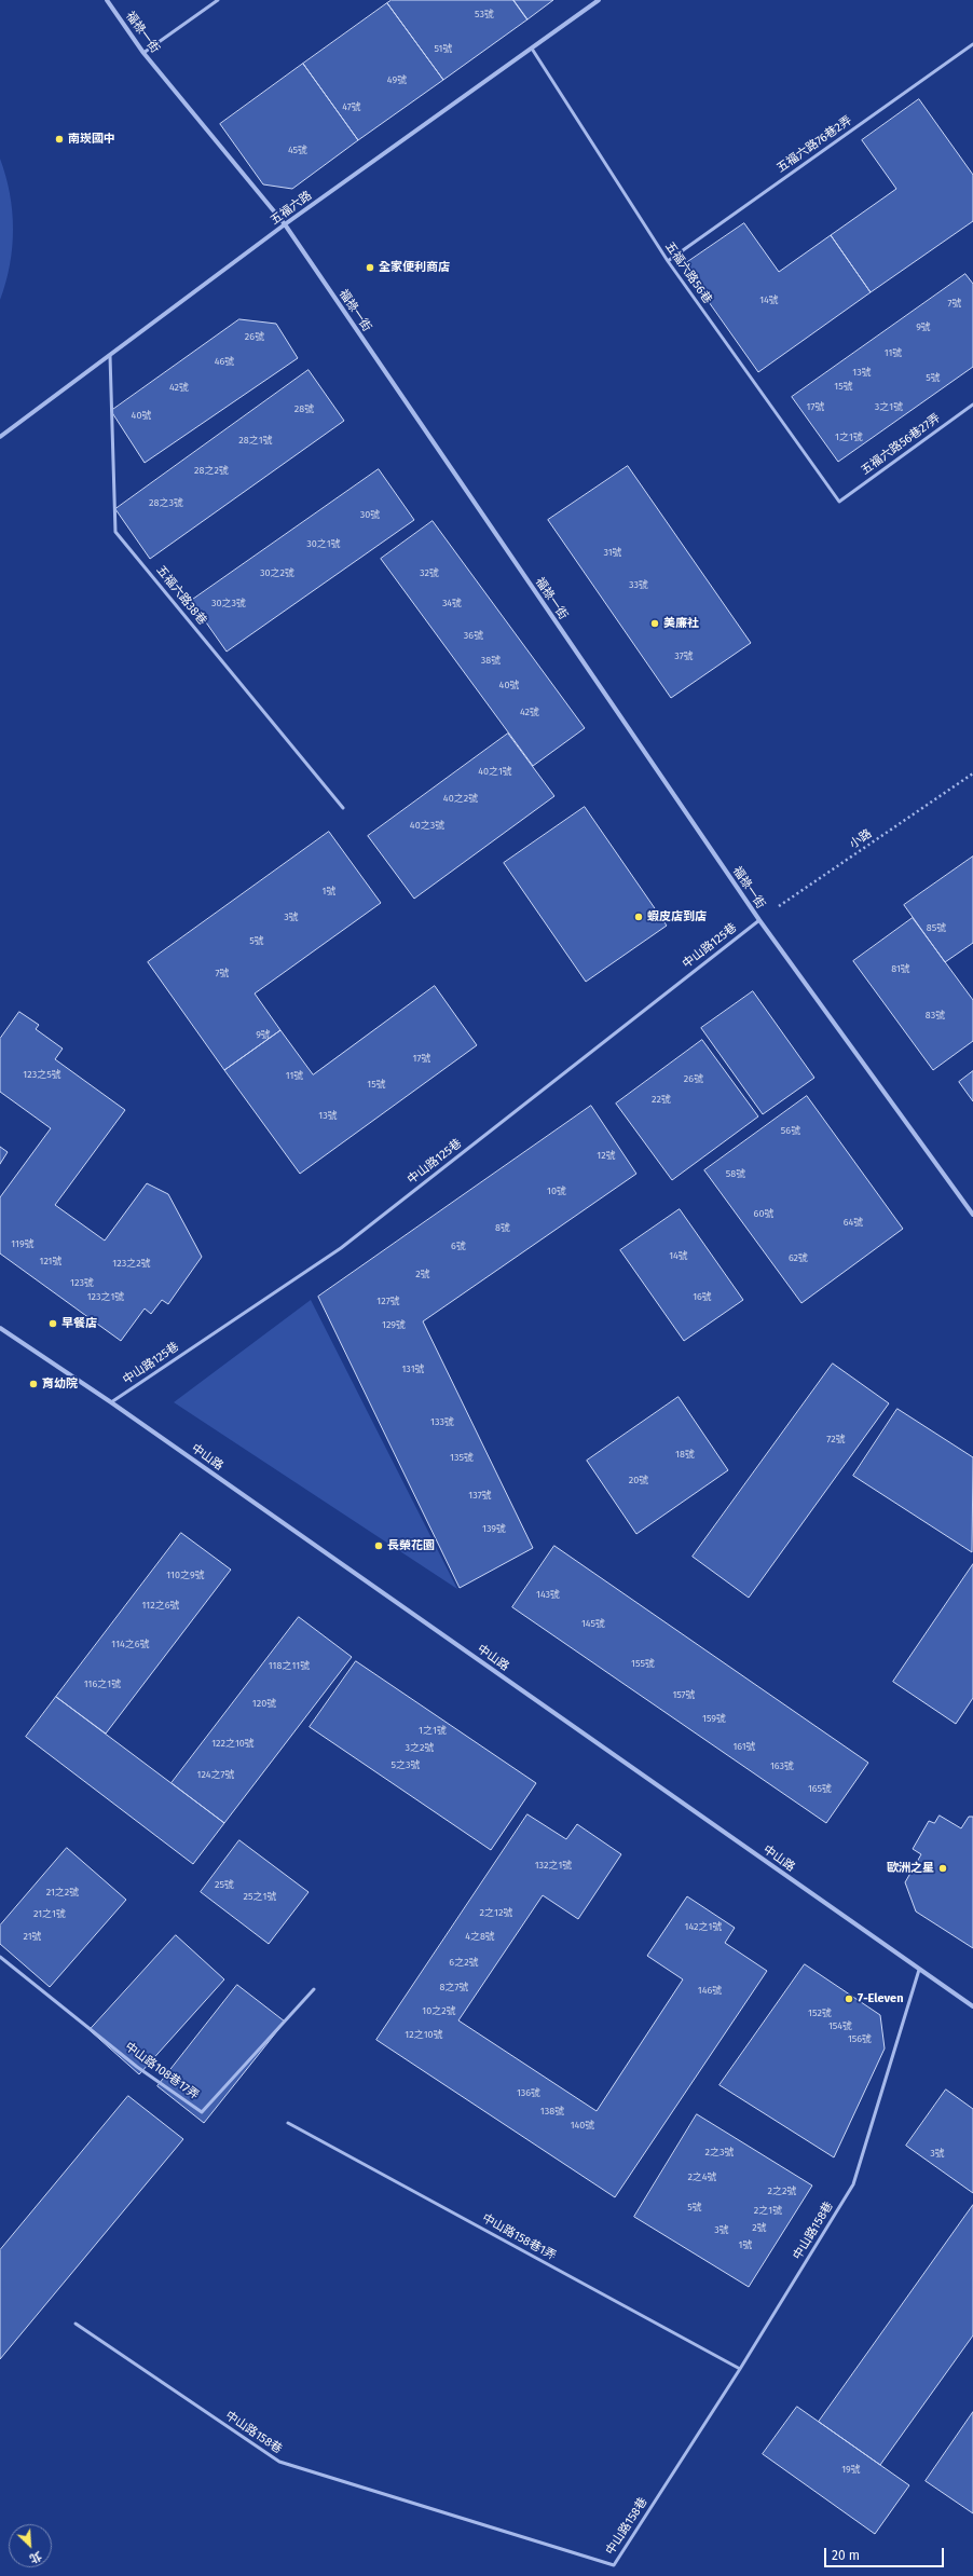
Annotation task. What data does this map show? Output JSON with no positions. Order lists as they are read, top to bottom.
{
  "streets": {
    "street": ["福祿一街", "五福六路", "中山路"],
    "lane": [
      "五福六路76巷2弄",
      "五福六路56巷",
      "五福六路56巷27弄",
      "五福六路38巷",
      "中山路125巷",
      "中山路108巷17弄",
      "中山路158巷",
      "中山路158巷1弄"
    ],
    "path": ["小路"]
  },
  "crossings": [
    ["福祿一街", "五福六路"],
    ["福祿一街", "小路"],
    ["福祿一街", "中山路125巷"],
    ["五福六路76巷2弄", "五福六路56巷"],
    ["五福六路", "五福六路56巷"],
    ["五福六路", "五福六路38巷"],
    ["五福六路56巷", "五福六路56巷27弄"],
    ["小路", "中山路125巷"],
    ["中山路125巷", "中山路"],
    ["中山路", "中山路158巷"],
    ["中山路158巷", "中山路158巷1弄"]
  ],
  "places": [
    "南崁國中",
    "全家便利商店",
    "美廉社",
    "蝦皮店到店",
    "早餐店",
    "育幼院",
    "長榮花園",
    "歐洲之星",
    "7-Eleven"
  ],
  "house_numbers": [
    "53號",
    "51號",
    "49號",
    "47號",
    "45號",
    "14號",
    "7號",
    "9號",
    "26號",
    "11號",
    "46號",
    "13號",
    "5號",
    "15號",
    "42號",
    "17號",
    "3之1號",
    "28號",
    "40號",
    "1之1號",
    "28之1號",
    "28之2號",
    "28之3號",
    "30號",
    "30之1號",
    "31號",
    "30之2號",
    "32號",
    "33號",
    "30之3號",
    "34號",
    "36號",
    "37號",
    "38號",
    "40號",
    "42號",
    "40之1號",
    "40之2號",
    "40之3號",
    "1號",
    "3號",
    "85號",
    "5號",
    "81號",
    "7號",
    "83號",
    "9號",
    "17號",
    "123之5號",
    "11號",
    "26號",
    "15號",
    "22號",
    "13號",
    "56號",
    "12號",
    "58號",
    "10號",
    "60號",
    "64號",
    "8號",
    "119號",
    "6號",
    "14號",
    "62號",
    "121號",
    "123之2號",
    "2號",
    "123號",
    "123之1號",
    "16號",
    "127號",
    "129號",
    "131號",
    "133號",
    "72號",
    "18號",
    "135號",
    "20號",
    "137號",
    "139號",
    "110之9號",
    "143號",
    "112之6號",
    "145號",
    "114之6號",
    "155號",
    "118之11號",
    "116之1號",
    "157號",
    "120號",
    "159號",
    "1之1號",
    "122之10號",
    "161號",
    "3之2號",
    "5之3號",
    "163號",
    "124之7號",
    "165號",
    "132之1號",
    "25號",
    "21之2號",
    "25之1號",
    "2之12號",
    "21之1號",
    "142之1號",
    "21號",
    "4之8號",
    "6之2號",
    "8之7號",
    "146號",
    "10之2號",
    "152號",
    "154號",
    "12之10號",
    "156號",
    "136號",
    "138號",
    "140號",
    "2之3號",
    "3號",
    "2之4號",
    "2之2號",
    "5號",
    "2之1號",
    "2號",
    "3號",
    "1號",
    "19號"
  ],
  "scale_bar": "20 m",
  "north": "bottom right"
}
